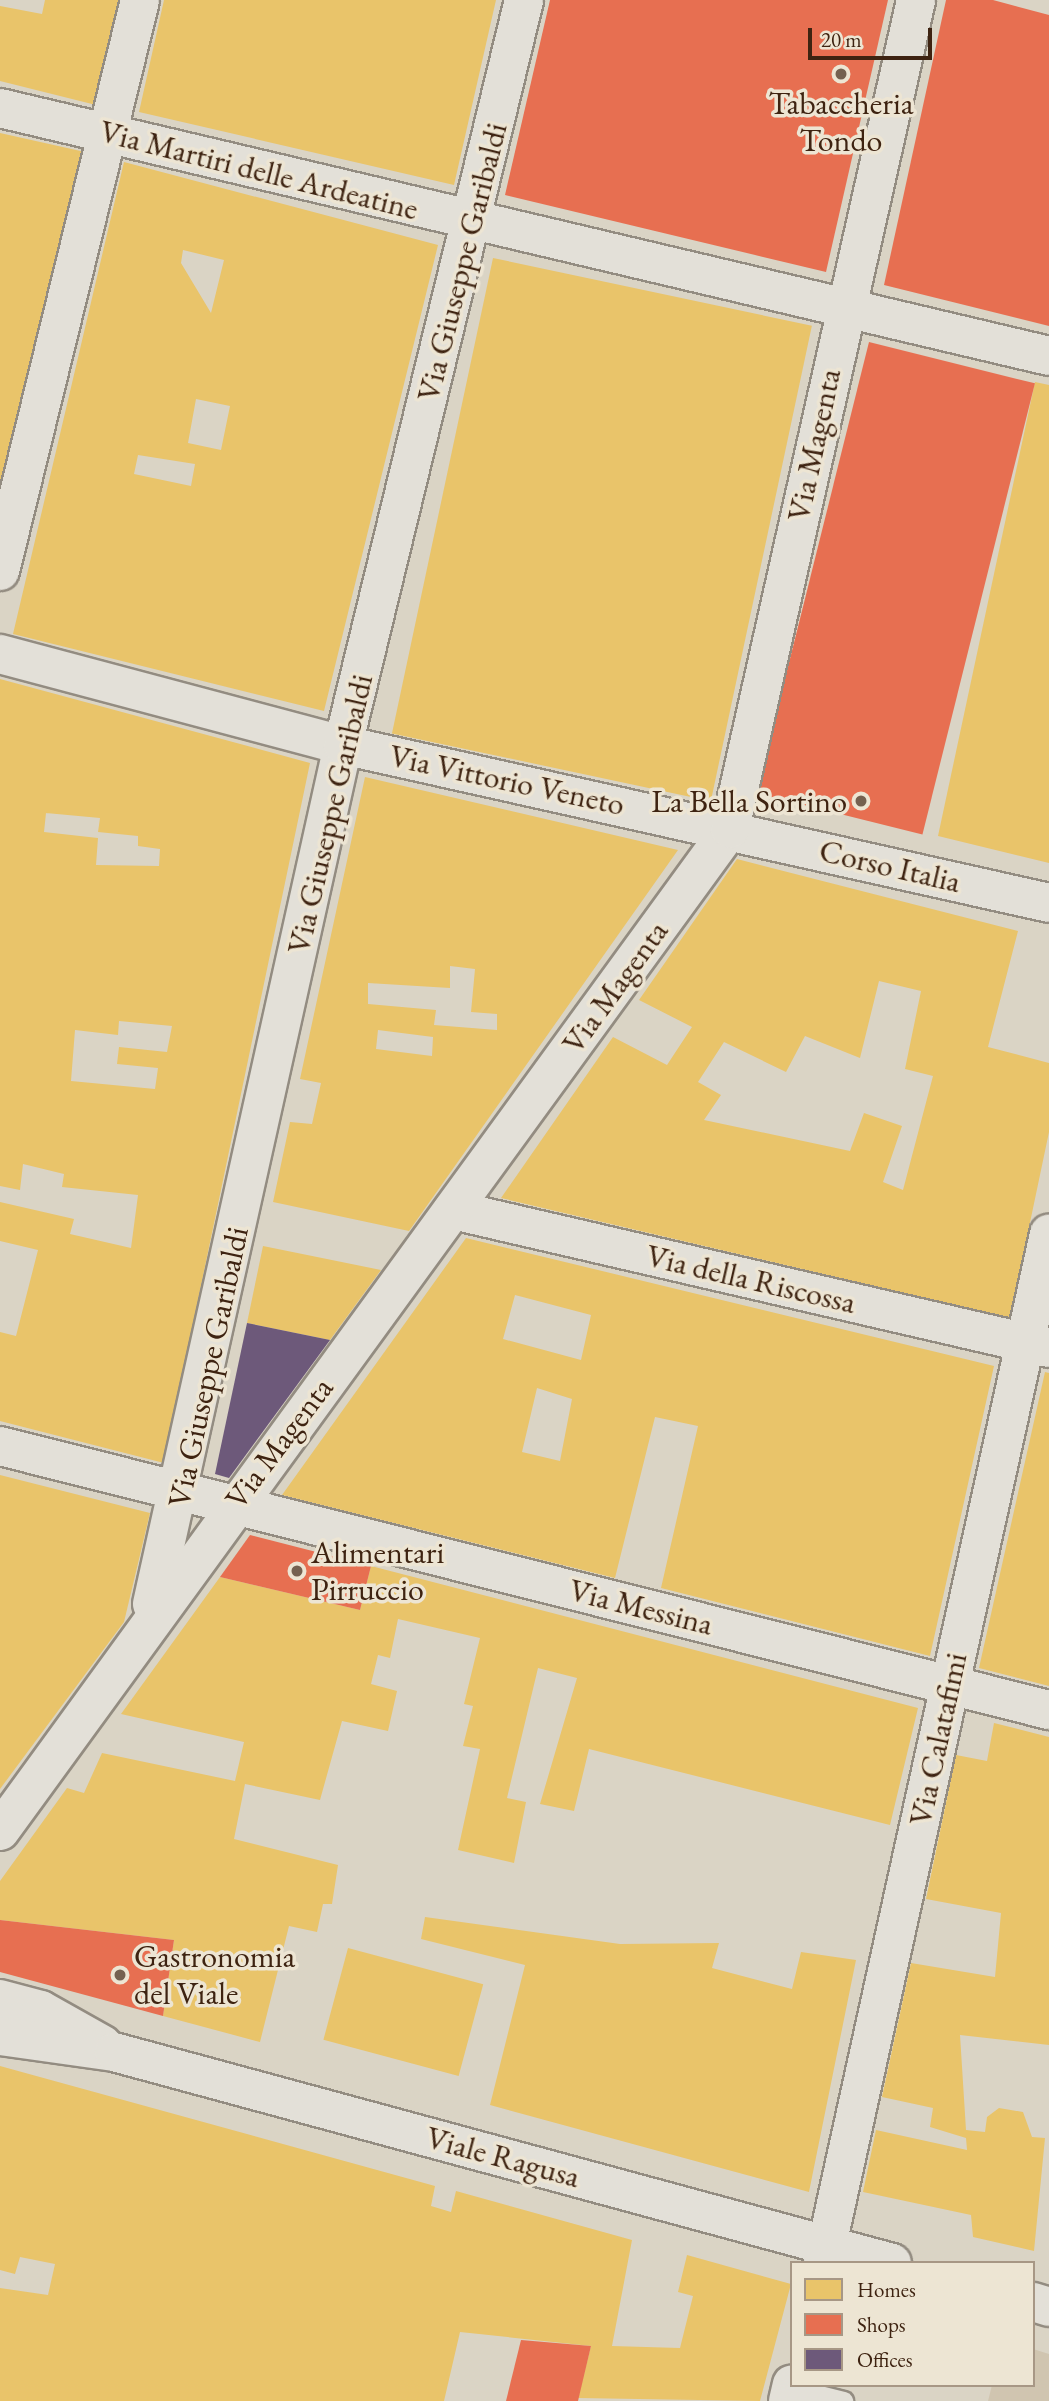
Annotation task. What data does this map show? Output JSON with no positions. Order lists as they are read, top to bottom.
{
  "streets": {
    "street": [
      "Via Martiri delle Ardeatine",
      "Via Giuseppe Garibaldi",
      "Via Magenta",
      "Via Vittorio Veneto",
      "Corso Italia",
      "Via della Riscossa",
      "Via Messina",
      "Via Calatafimi",
      "Viale Ragusa"
    ]
  },
  "crossings": [
    ["Via Martiri delle Ardeatine", "Via Giuseppe Garibaldi"],
    ["Via Martiri delle Ardeatine", "Via Magenta"],
    ["Via Giuseppe Garibaldi", "Via Magenta"],
    ["Via Giuseppe Garibaldi", "Via Vittorio Veneto"],
    ["Via Giuseppe Garibaldi", "Via Messina"],
    ["Via Magenta", "Via Vittorio Veneto"],
    ["Via Magenta", "Corso Italia"],
    ["Via Magenta", "Via della Riscossa"],
    ["Via Magenta", "Via Messina"],
    ["Via Vittorio Veneto", "Corso Italia"],
    ["Via della Riscossa", "Via Calatafimi"],
    ["Via Messina", "Via Calatafimi"],
    ["Via Calatafimi", "Viale Ragusa"]
  ],
  "places": [
    "Tabaccheria Tondo",
    "La Bella Sortino",
    "Alimentari Pirruccio",
    "Gastronomia del Viale"
  ],
  "legend": ["Homes", "Shops", "Offices"],
  "scale_bar": "20 m"
}
